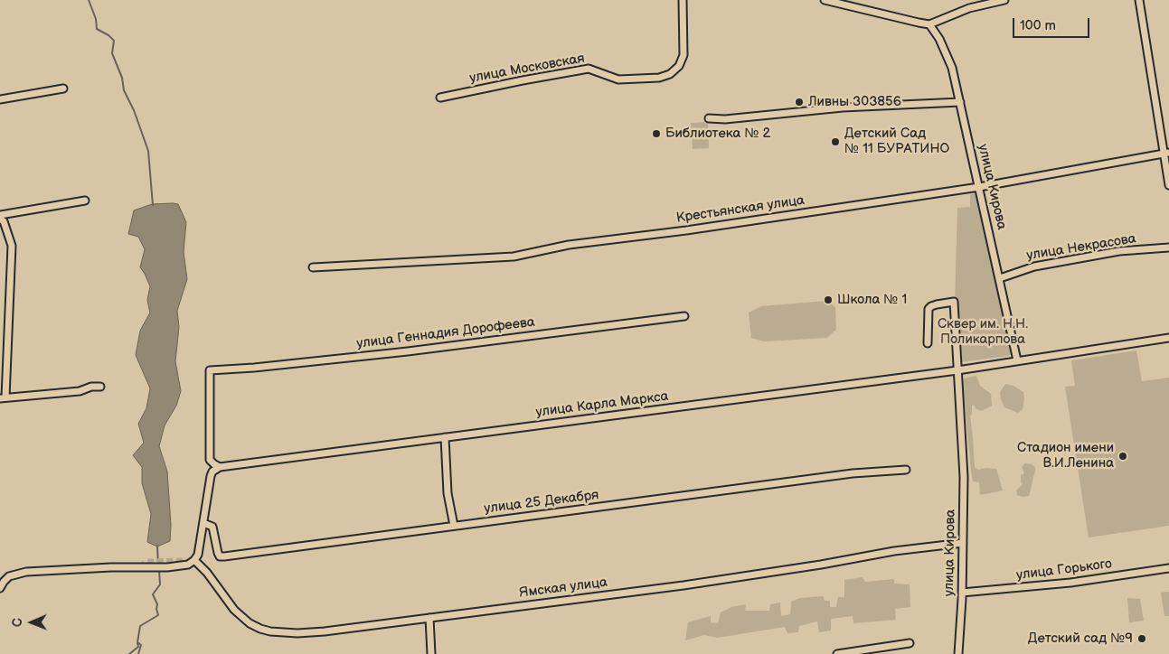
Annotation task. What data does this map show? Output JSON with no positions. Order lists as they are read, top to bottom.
{
  "streets": {
    "street": [
      "улица Московская",
      "улица Кирова",
      "Крестьянская улица",
      "улица Некрасова",
      "улица Геннадия Дорофеева",
      "улица Карла Маркса",
      "улица 25 Декабря",
      "улица Горького",
      "Ямская улица"
    ]
  },
  "crossings": [
    ["улица Кирова", "Крестьянская улица"],
    ["улица Кирова", "улица Некрасова"],
    ["улица Кирова", "улица Карла Маркса"],
    ["улица Кирова", "улица Горького"],
    ["улица Кирова", "Ямская улица"],
    ["улица Геннадия Дорофеева", "улица Карла Маркса"]
  ],
  "parks": ["Сквер им. Н.Н. Поликарпова"],
  "places": [
    "Ливны 303856",
    "Библиотека № 2",
    "Детский Сад № 11 БУРАТИНО",
    "Школа № 1",
    "Стадион имени В.И.Ленина",
    "Детский сад №9"
  ],
  "scale_bar": "100 m",
  "north": "left"
}
